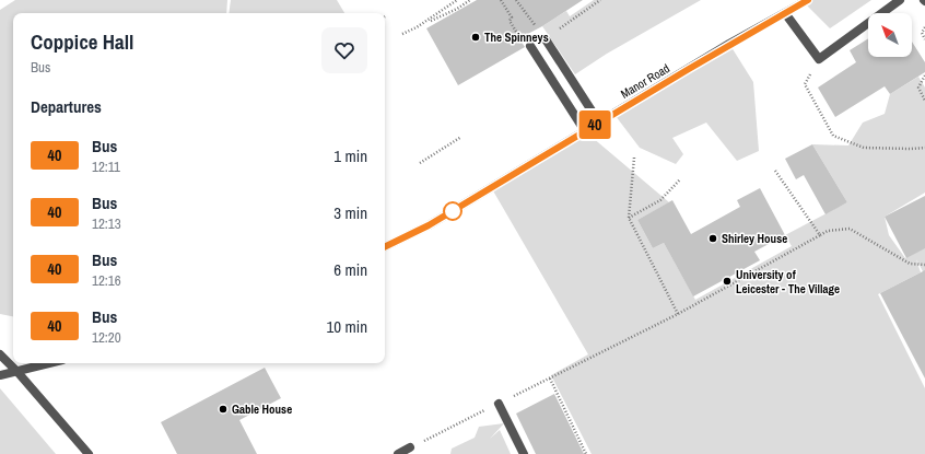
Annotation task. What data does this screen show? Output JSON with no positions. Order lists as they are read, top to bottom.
{
  "streets": {
    "street": ["Manor Road"]
  },
  "places": [
    "The Spinneys",
    "Shirley House",
    "University of Leicester - The Village",
    "Gable House"
  ],
  "lines": ["bus line 40"],
  "north": "top left",
  "page": {
    "on_map": "40",
    "heading": [
      ["Coppice Hall", "Bus"],
      "Departures"
    ],
    "list": [
      {
        "mark": "40",
        "name": "Bus",
        "note": "12:11",
        "value": "1 min"
      },
      {
        "mark": "40",
        "name": "Bus",
        "note": "12:13",
        "value": "3 min"
      },
      {
        "mark": "40",
        "name": "Bus",
        "note": "12:16",
        "value": "6 min"
      },
      {
        "mark": "40",
        "name": "Bus",
        "note": "12:20",
        "value": "10 min"
      }
    ]
  }
}
